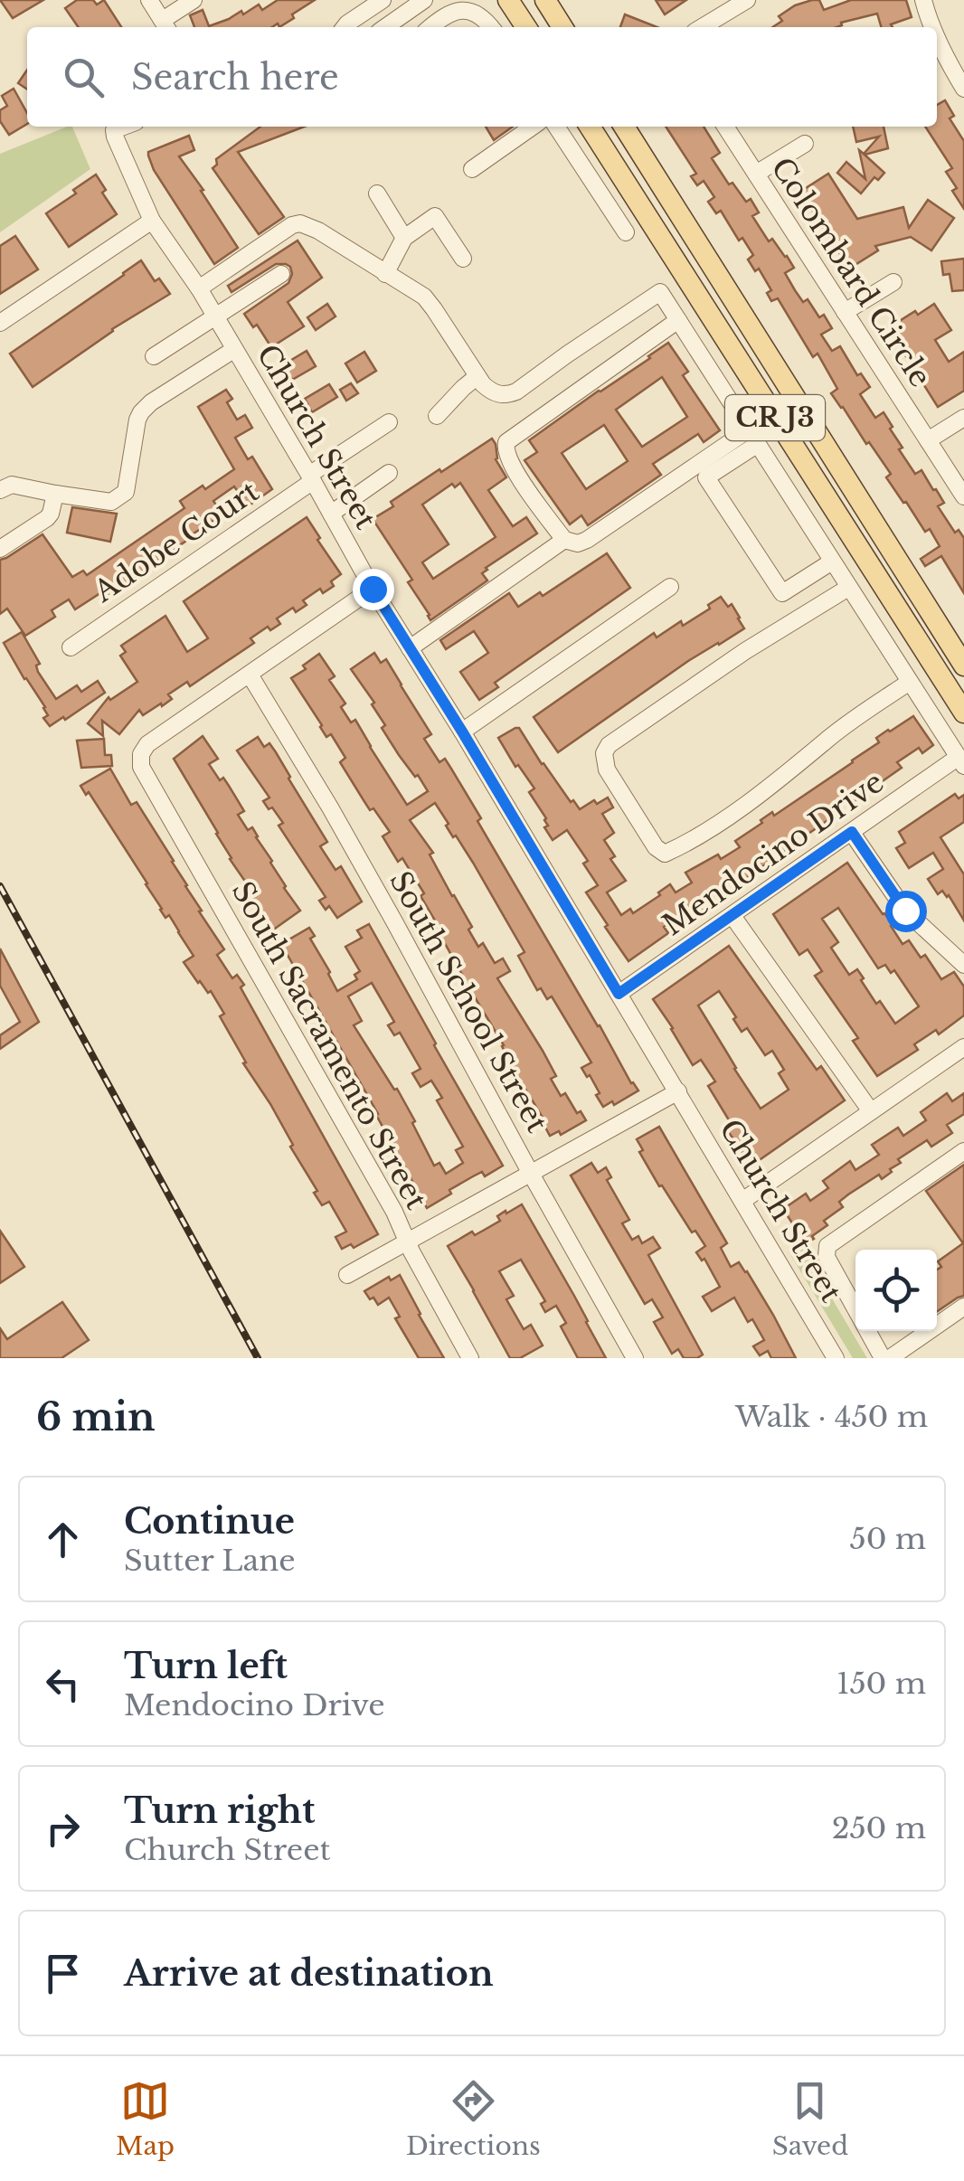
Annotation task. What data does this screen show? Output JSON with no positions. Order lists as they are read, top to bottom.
{
  "streets": {
    "main road": ["CR J3"],
    "street": [
      "Colombard Circle",
      "Church Street",
      "Adobe Court",
      "Mendocino Drive",
      "South School Street",
      "South Sacramento Street"
    ]
  },
  "crossings": [
    ["Church Street", "Adobe Court"],
    ["Church Street", "Mendocino Drive"],
    ["South School Street", "South Sacramento Street"]
  ],
  "page": {
    "search": "Search here",
    "heading": ["6 min", "Walk · 450 m"],
    "list": [
      ["Continue", "Sutter Lane", "50 m"],
      ["Turn left", "Mendocino Drive", "150 m"],
      ["Turn right", "Church Street", "250 m"],
      "Arrive at destination"
    ],
    "nav": ["Map", "Directions", "Saved"]
  }
}
